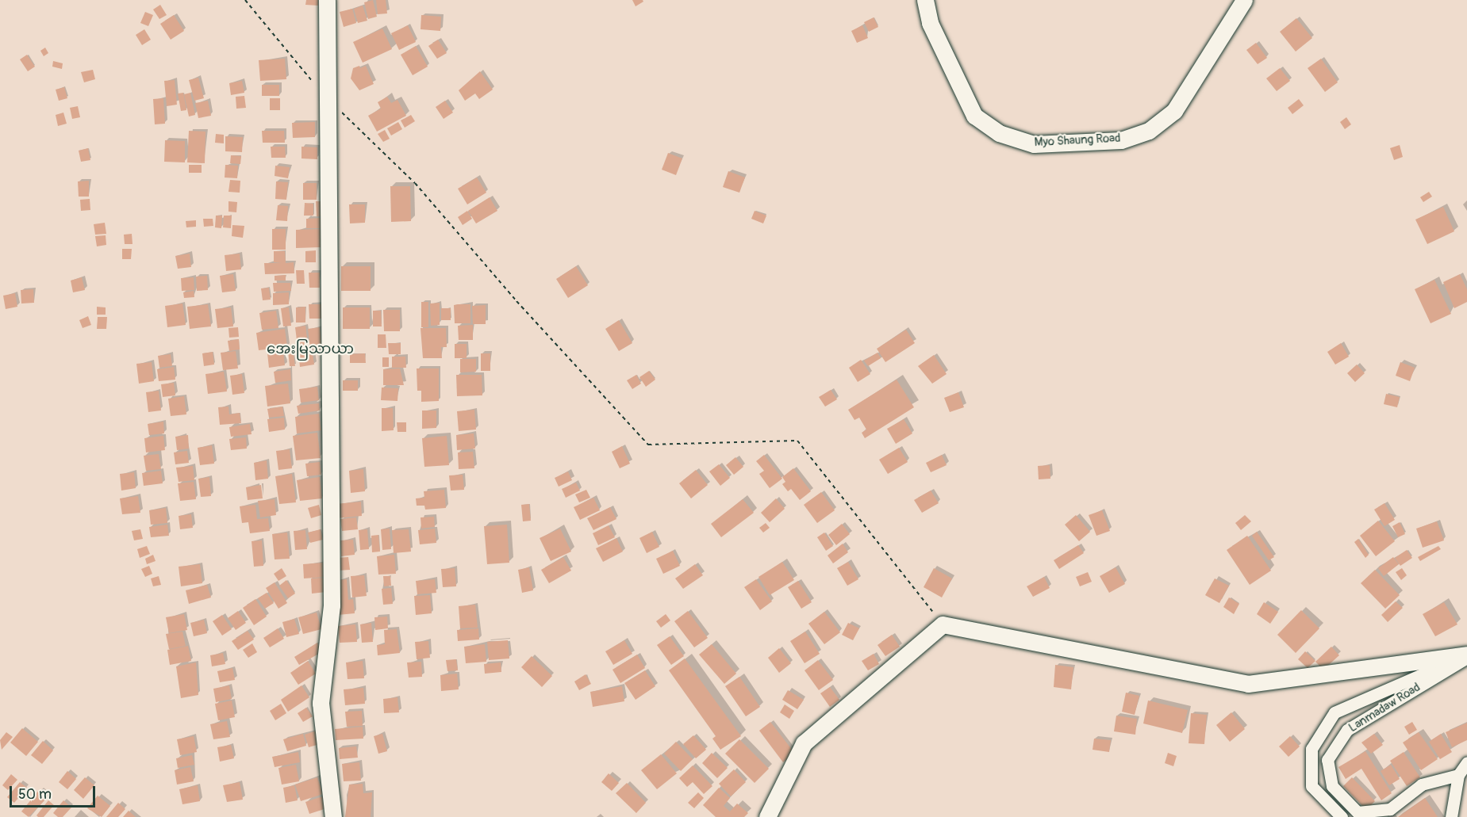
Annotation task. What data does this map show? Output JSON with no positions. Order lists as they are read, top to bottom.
{
  "streets": {
    "street": ["Myo Shaung Road", "Lanmadaw Road"]
  },
  "districts": ["အေးမြသာယာ"],
  "scale_bar": "50 m"
}
